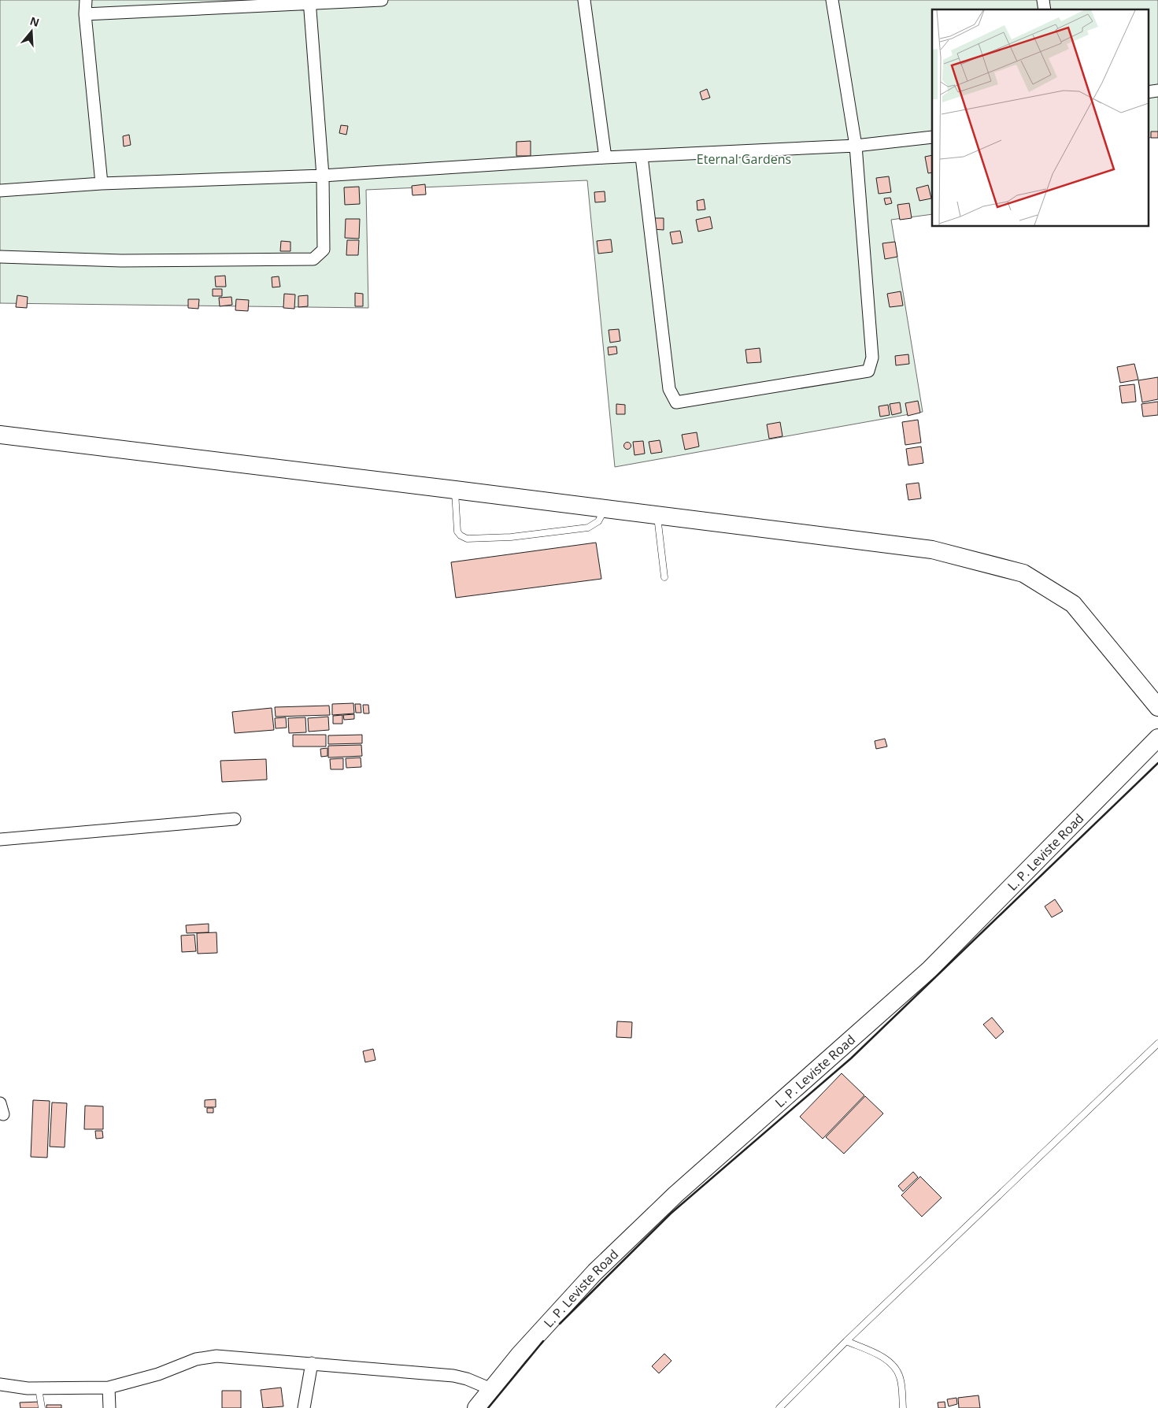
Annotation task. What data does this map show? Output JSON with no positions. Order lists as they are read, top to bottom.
{
  "streets": {
    "street": ["L. P. Leviste Road"]
  },
  "parks": ["Eternal Gardens"],
  "north": "top"
}
